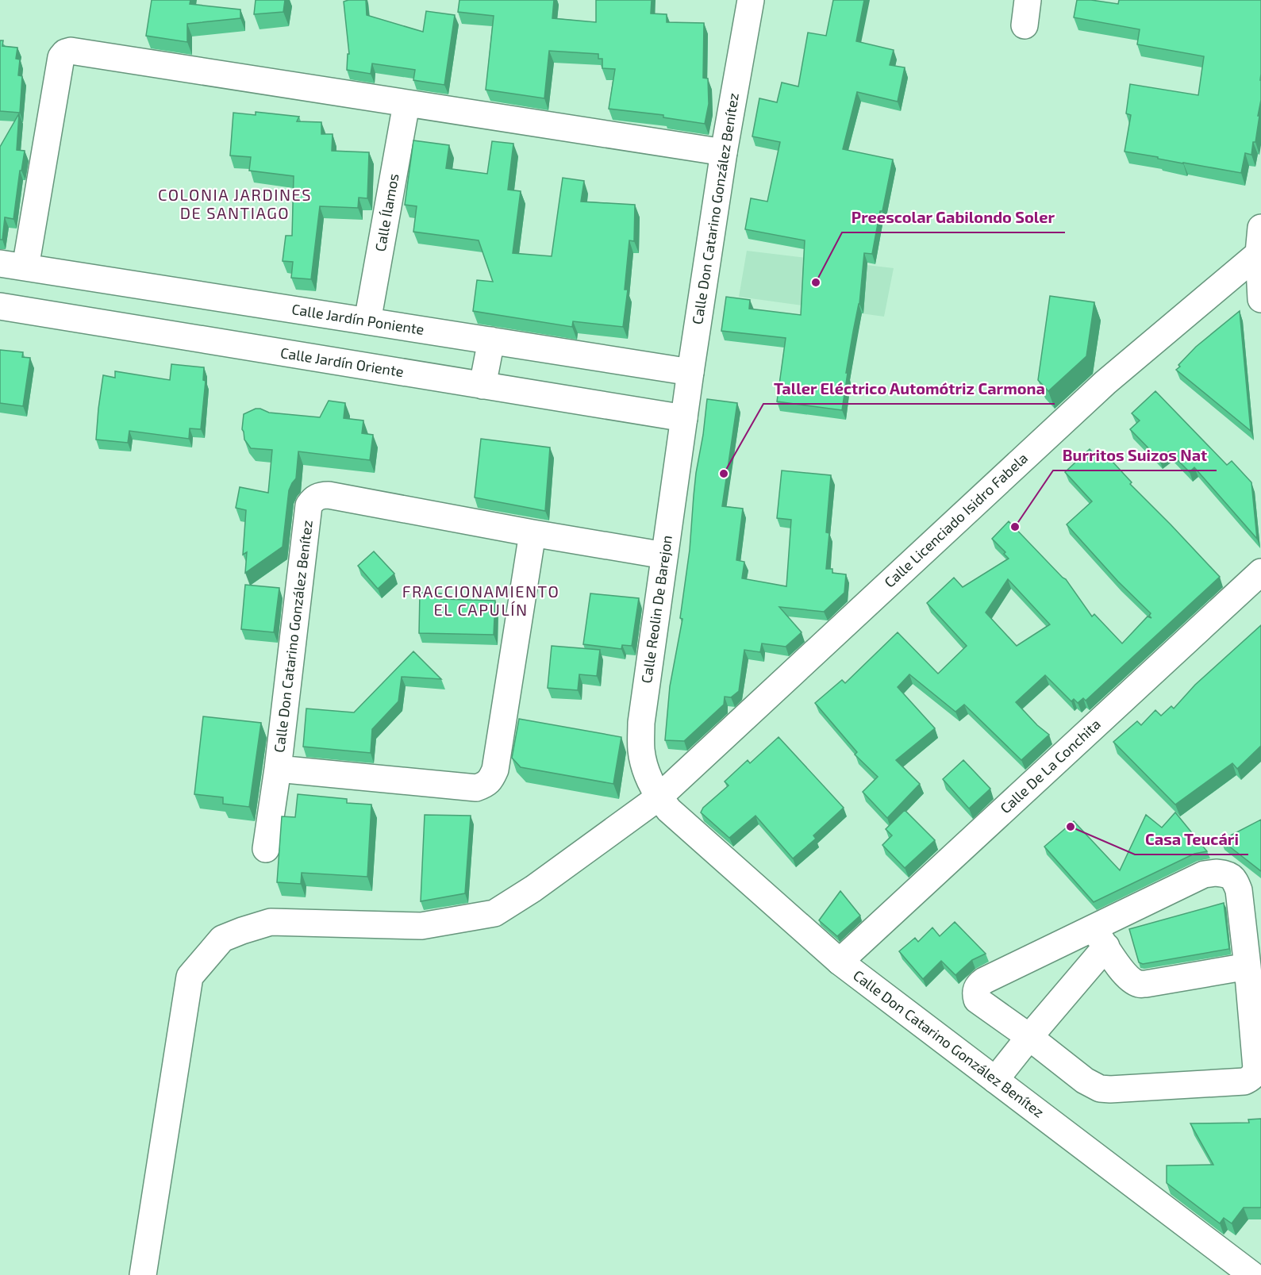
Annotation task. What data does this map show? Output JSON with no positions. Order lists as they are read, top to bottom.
{
  "streets": {
    "street": [
      "Calle Don Catarino González Benítez",
      "Calle Ílamos",
      "Calle Jardín Poniente",
      "Calle Jardín Oriente",
      "Calle Licenciado Isidro Fabela",
      "Calle Reolin De Barejon",
      "Calle De La Conchita"
    ]
  },
  "crossings": [
    ["Calle Don Catarino González Benítez", "Calle Jardín Poniente"],
    ["Calle Don Catarino González Benítez", "Calle Jardín Oriente"],
    ["Calle Don Catarino González Benítez", "Calle Licenciado Isidro Fabela"],
    ["Calle Don Catarino González Benítez", "Calle Reolin De Barejon"],
    ["Calle Don Catarino González Benítez", "Calle De La Conchita"],
    ["Calle Ílamos", "Calle Jardín Poniente"],
    ["Calle Jardín Oriente", "Calle Reolin De Barejon"],
    ["Calle Licenciado Isidro Fabela", "Calle Reolin De Barejon"]
  ],
  "districts": ["COLONIA JARDINES DE SANTIAGO", "FRACCIONAMIENTO EL CAPULÍN"],
  "places": [
    "Preescolar Gabilondo Soler",
    "Taller Eléctrico Automótriz Carmona",
    "Burritos Suizos Nat",
    "Casa Teucári"
  ]
}
